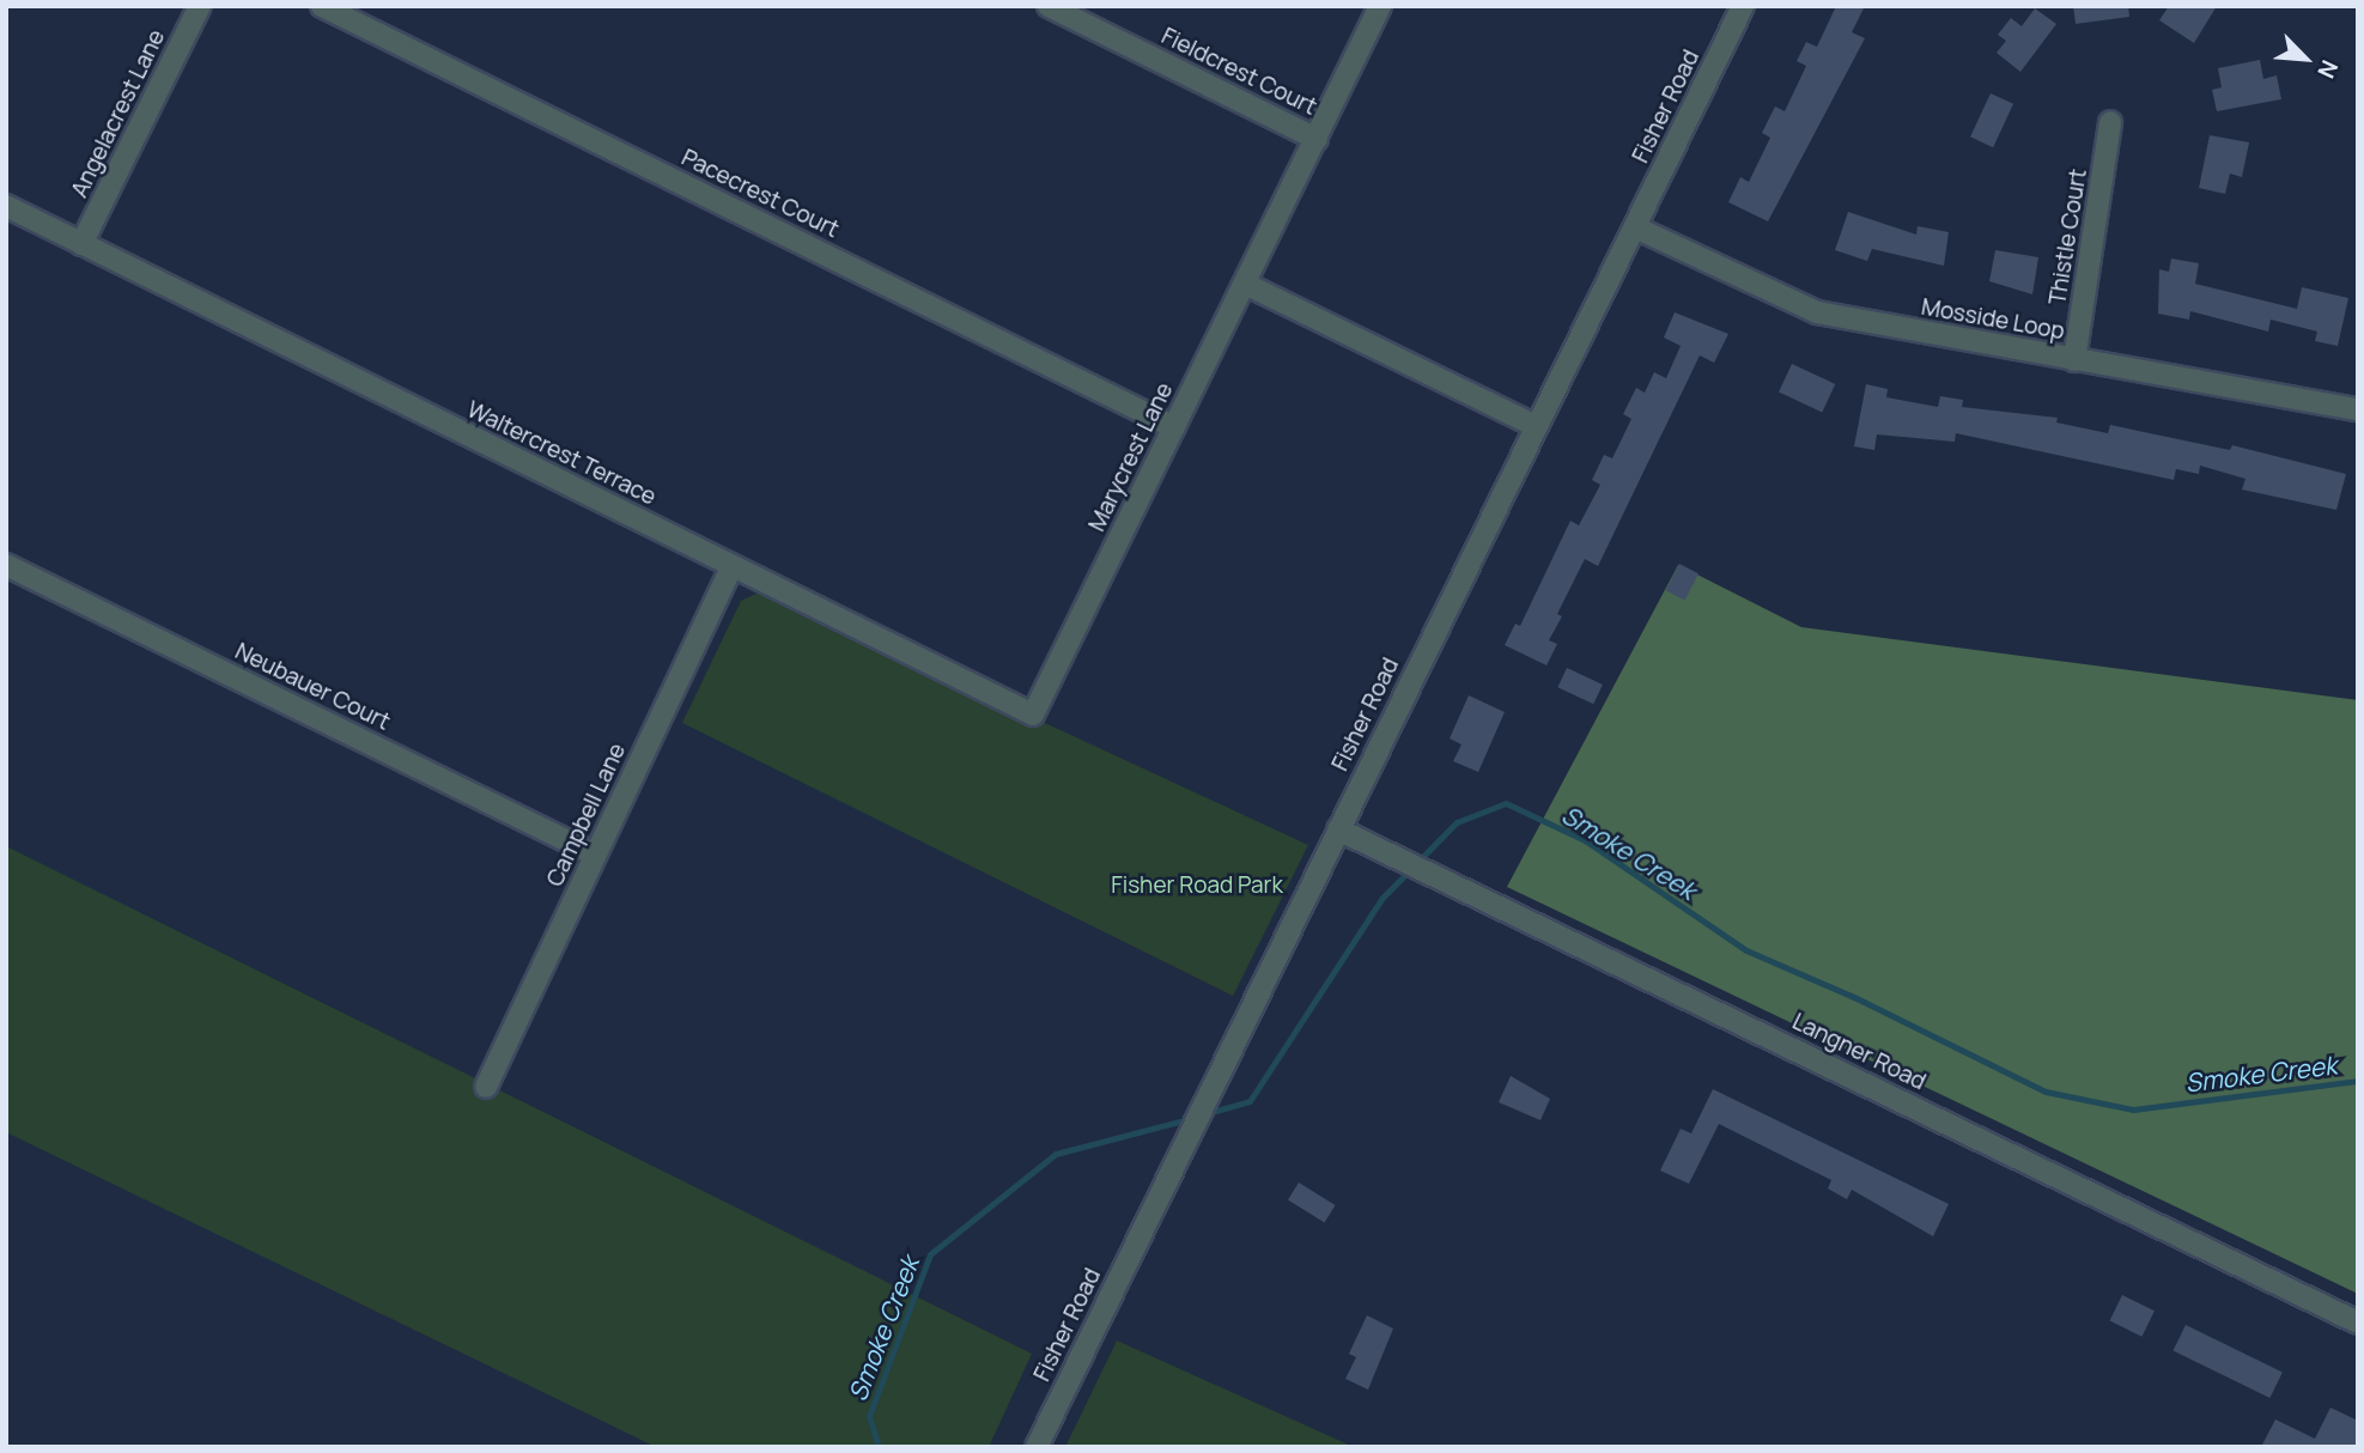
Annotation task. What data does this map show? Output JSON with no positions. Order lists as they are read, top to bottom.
{
  "streets": {
    "street": [
      "Fieldcrest Court",
      "Fisher Road",
      "Angelacrest Lane",
      "Pacecrest Court",
      "Thistle Court",
      "Mosside Loop",
      "Waltercrest Terrace",
      "Marycrest Lane",
      "Neubauer Court",
      "Campbell Lane",
      "Langner Road"
    ]
  },
  "crossings": [
    ["Fieldcrest Court", "Marycrest Lane"],
    ["Fisher Road", "Mosside Loop"],
    ["Fisher Road", "Langner Road"],
    ["Angelacrest Lane", "Waltercrest Terrace"],
    ["Pacecrest Court", "Marycrest Lane"],
    ["Thistle Court", "Mosside Loop"],
    ["Waltercrest Terrace", "Marycrest Lane"],
    ["Waltercrest Terrace", "Campbell Lane"],
    ["Neubauer Court", "Campbell Lane"]
  ],
  "water": ["Smoke Creek"],
  "parks": ["Fisher Road Park"],
  "north": "bottom right"
}
